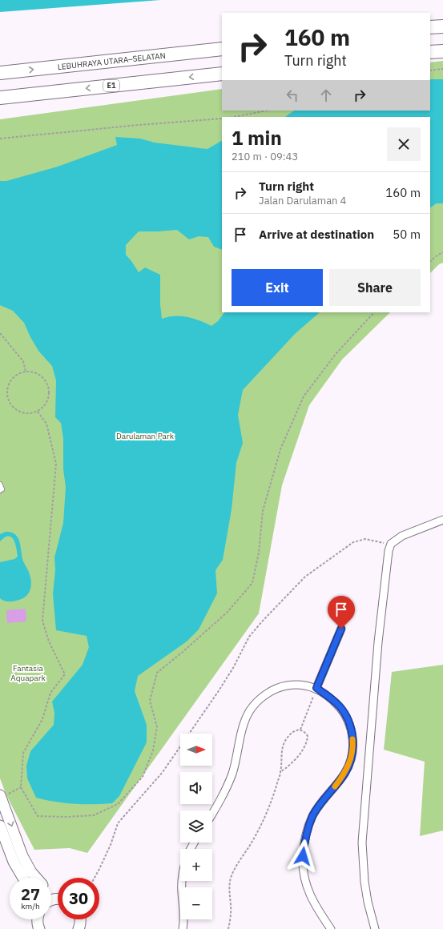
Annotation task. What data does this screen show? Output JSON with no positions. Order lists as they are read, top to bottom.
{
  "streets": {
    "highway": ["LEBUHRAYA UTARA–SELATAN", "E1"]
  },
  "parks": ["Darulaman Park", "Fantasia Aquapark"],
  "north": "right",
  "page": {
    "turn": ["160 m", "Turn right"],
    "heading": ["1 min", "210 m · 09:43"],
    "list": [
      {
        "name": "Turn right",
        "note": "Jalan Darulaman 4",
        "value": "160 m"
      },
      {
        "name": "Arrive at destination",
        "value": "50 m"
      }
    ],
    "buttons": ["Exit", "Share"],
    "map_buttons": ["+", "−"],
    "speed": "27 km/h",
    "limit": "30"
  }
}
